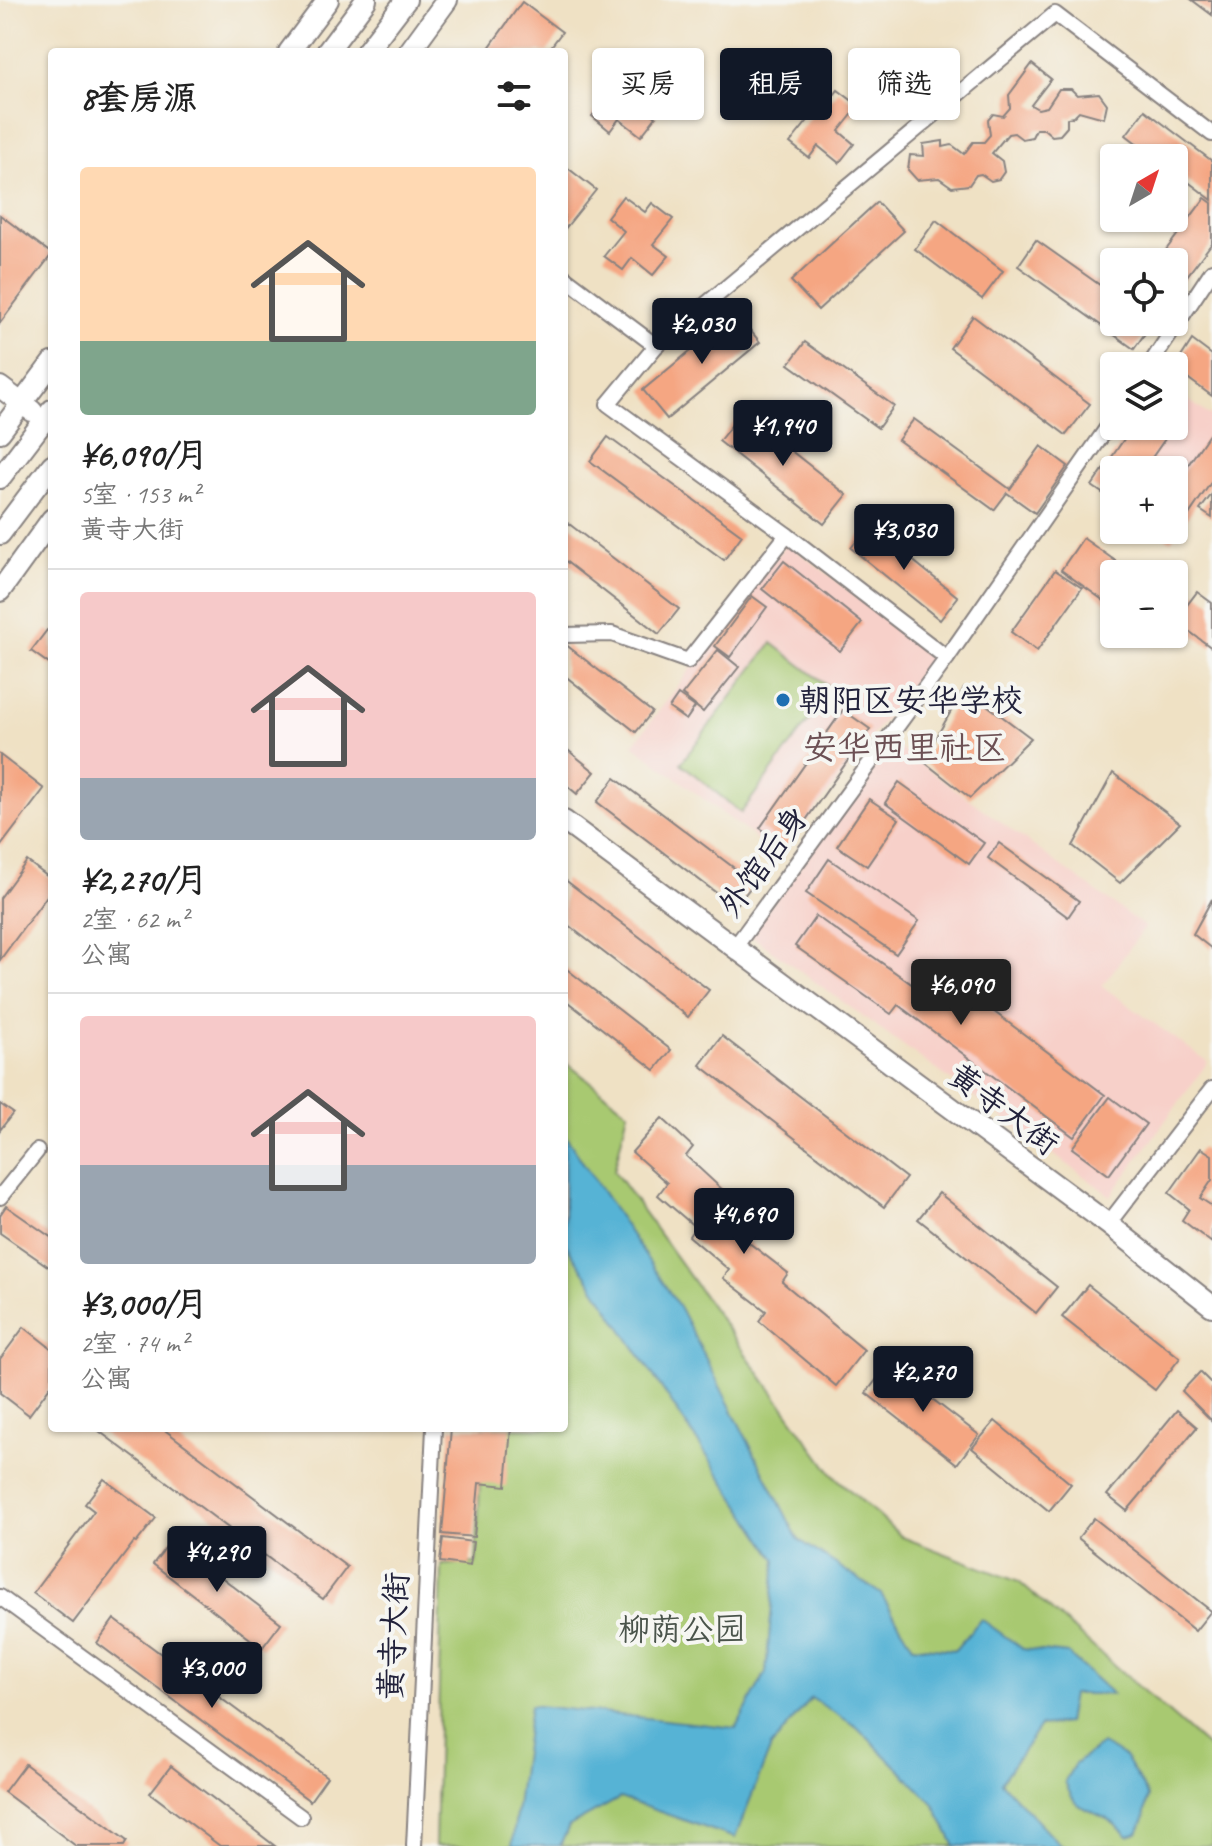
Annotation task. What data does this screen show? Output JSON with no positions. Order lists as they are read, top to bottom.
{
  "streets": {
    "street": ["外馆后身", "黄寺大街"]
  },
  "crossings": [
    ["外馆后身", "黄寺大街"]
  ],
  "districts": ["安华西里社区"],
  "parks": ["柳荫公园"],
  "places": ["朝阳区安华学校"],
  "north": "top right",
  "page": {
    "chip": ["买房", "租房", "筛选"],
    "heading": "8套房源",
    "map_buttons": ["+", "−"],
    "list": [
      {
        "name": "¥6,090/月",
        "note": "5室 · 153 m² · 黄寺大街"
      },
      {
        "name": "¥2,270/月",
        "note": "2室 · 62 m² · 公寓"
      },
      {
        "name": "¥3,000/月",
        "note": "2室 · 74 m² · 公寓"
      }
    ],
    "price": [
      "¥2,030",
      "¥1,940",
      "¥3,030",
      "¥6,090",
      "¥4,690",
      "¥2,270",
      "¥4,290",
      "¥3,000"
    ]
  }
}
